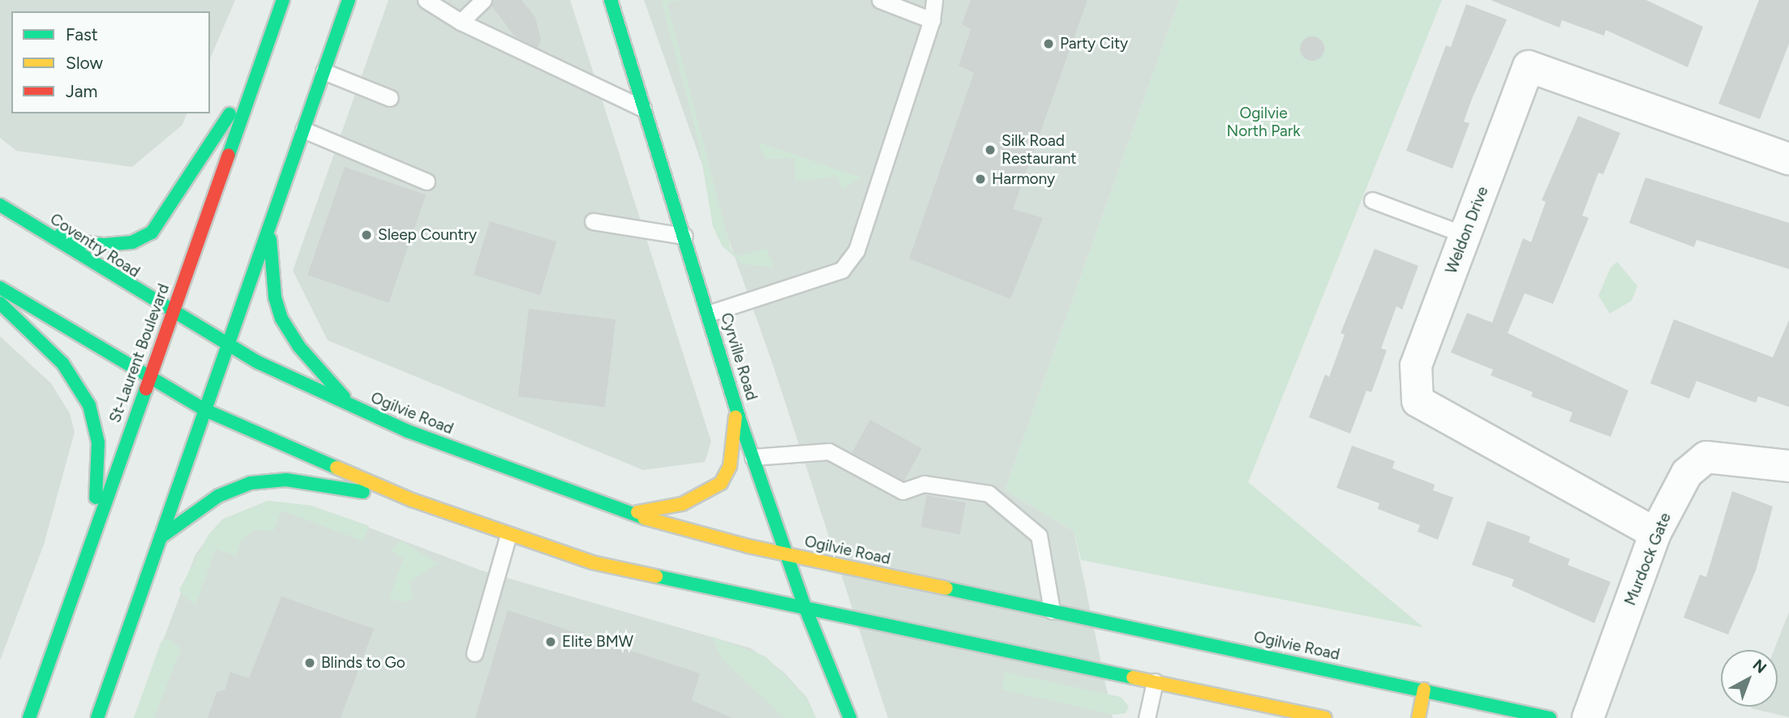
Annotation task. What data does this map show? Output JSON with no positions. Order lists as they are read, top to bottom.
{
  "streets": {
    "main road": [
      "Coventry Road",
      "St-Laurent Boulevard",
      "Cyrville Road",
      "Ogilvie Road"
    ],
    "street": ["Weldon Drive", "Murdock Gate"]
  },
  "crossings": [
    ["Weldon Drive", "Murdock Gate"],
    ["Coventry Road", "St-Laurent Boulevard"],
    ["Coventry Road", "Ogilvie Road"],
    ["St-Laurent Boulevard", "Ogilvie Road"],
    ["Cyrville Road", "Ogilvie Road"]
  ],
  "parks": ["Ogilvie North Park"],
  "places": [
    "Party City",
    "Silk Road Restaurant",
    "Harmony",
    "Sleep Country",
    "Elite BMW",
    "Blinds to Go"
  ],
  "legend": ["Fast", "Slow", "Jam"],
  "north": "top right"
}
